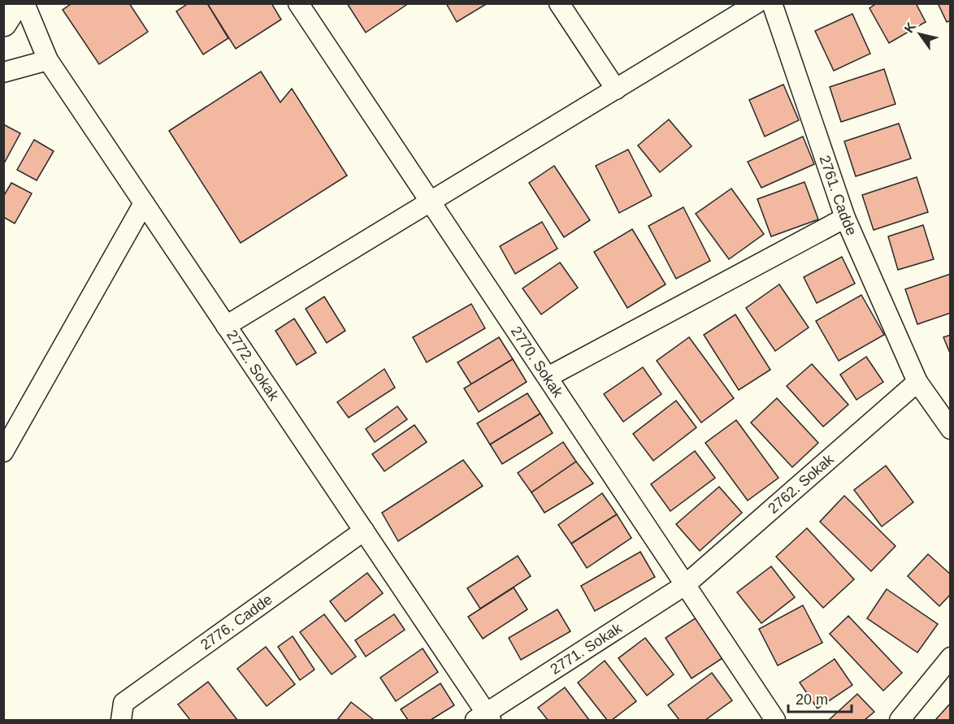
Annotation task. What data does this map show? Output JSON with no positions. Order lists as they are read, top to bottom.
{
  "streets": {
    "street": [
      "2761. Cadde",
      "2770. Sokak",
      "2772. Sokak",
      "2762. Sokak",
      "2776. Cadde",
      "2771. Sokak"
    ]
  },
  "crossings": [
    ["2761. Cadde", "2762. Sokak"],
    ["2770. Sokak", "2762. Sokak"],
    ["2770. Sokak", "2771. Sokak"],
    ["2772. Sokak", "2776. Cadde"],
    ["2772. Sokak", "2771. Sokak"],
    ["2762. Sokak", "2771. Sokak"]
  ],
  "scale_bar": "20 m",
  "north": "top left"
}
